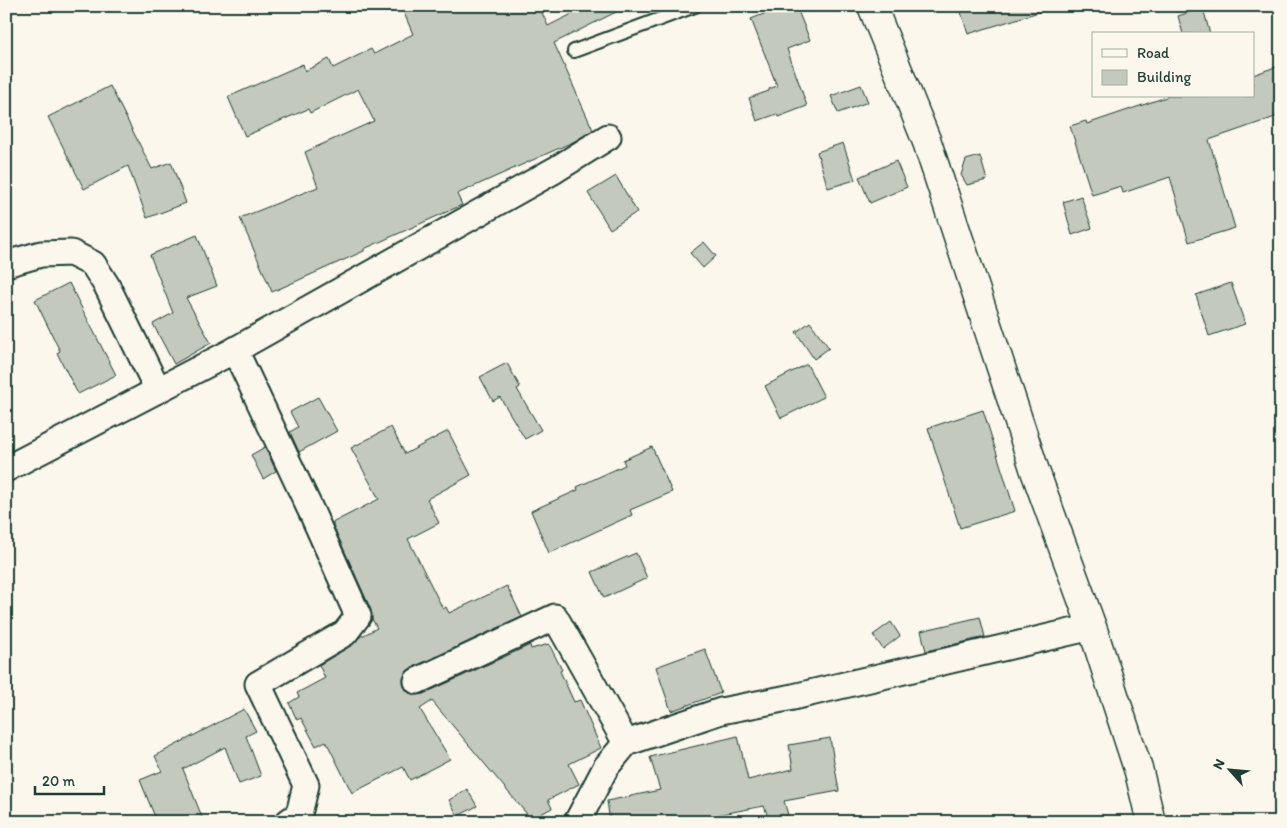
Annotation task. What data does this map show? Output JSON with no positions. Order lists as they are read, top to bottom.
{
  "legend": ["Road", "Building"],
  "scale_bar": "20 m",
  "north": "top left"
}
